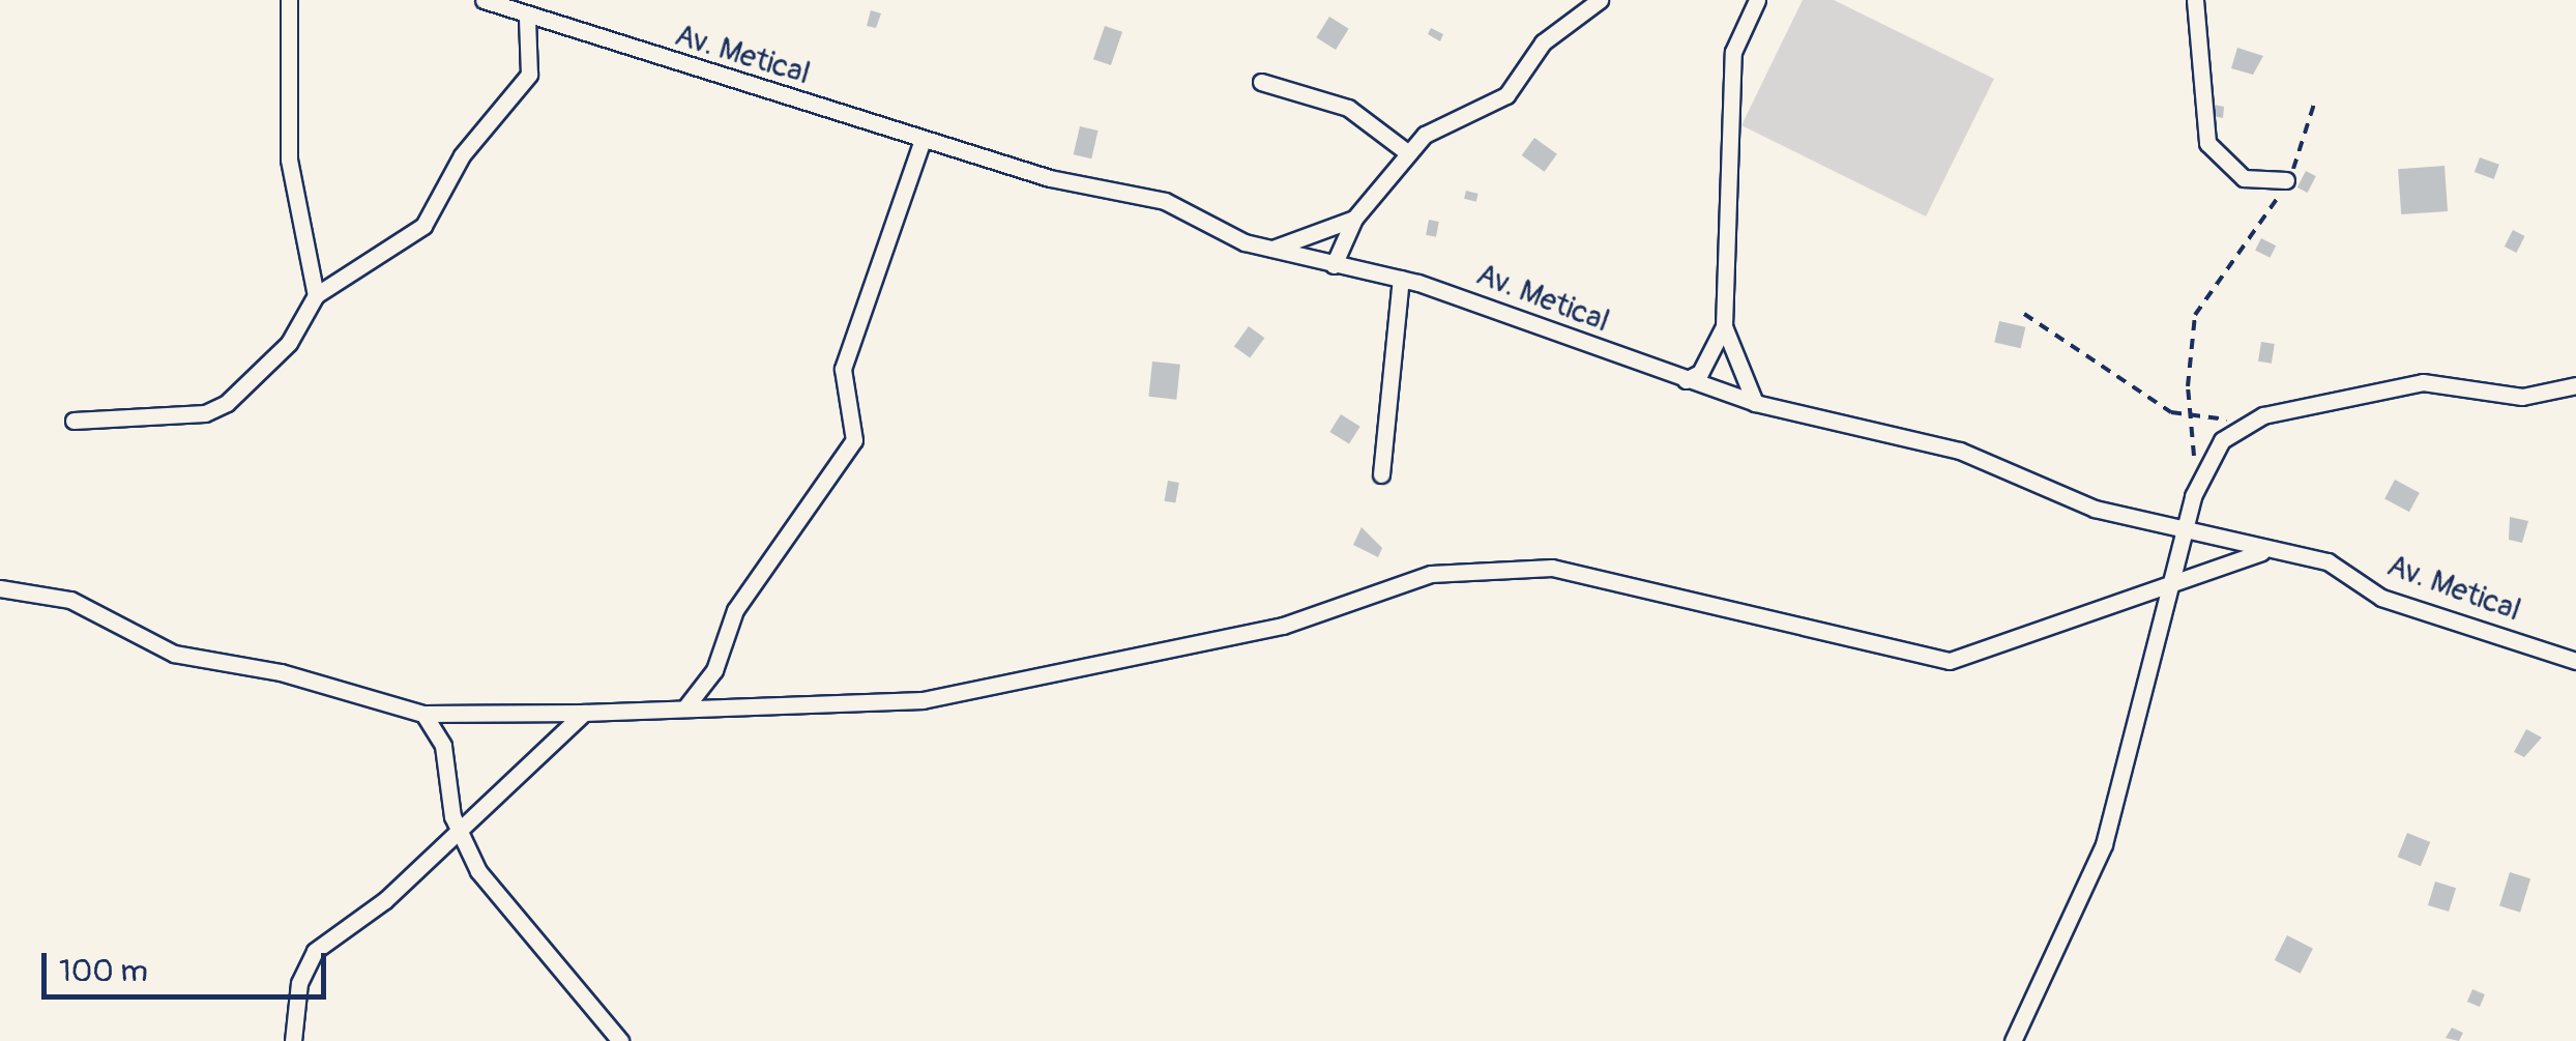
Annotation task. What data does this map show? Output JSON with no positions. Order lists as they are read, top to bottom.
{
  "streets": {
    "street": ["Av. Metical"]
  },
  "scale_bar": "100 m"
}
